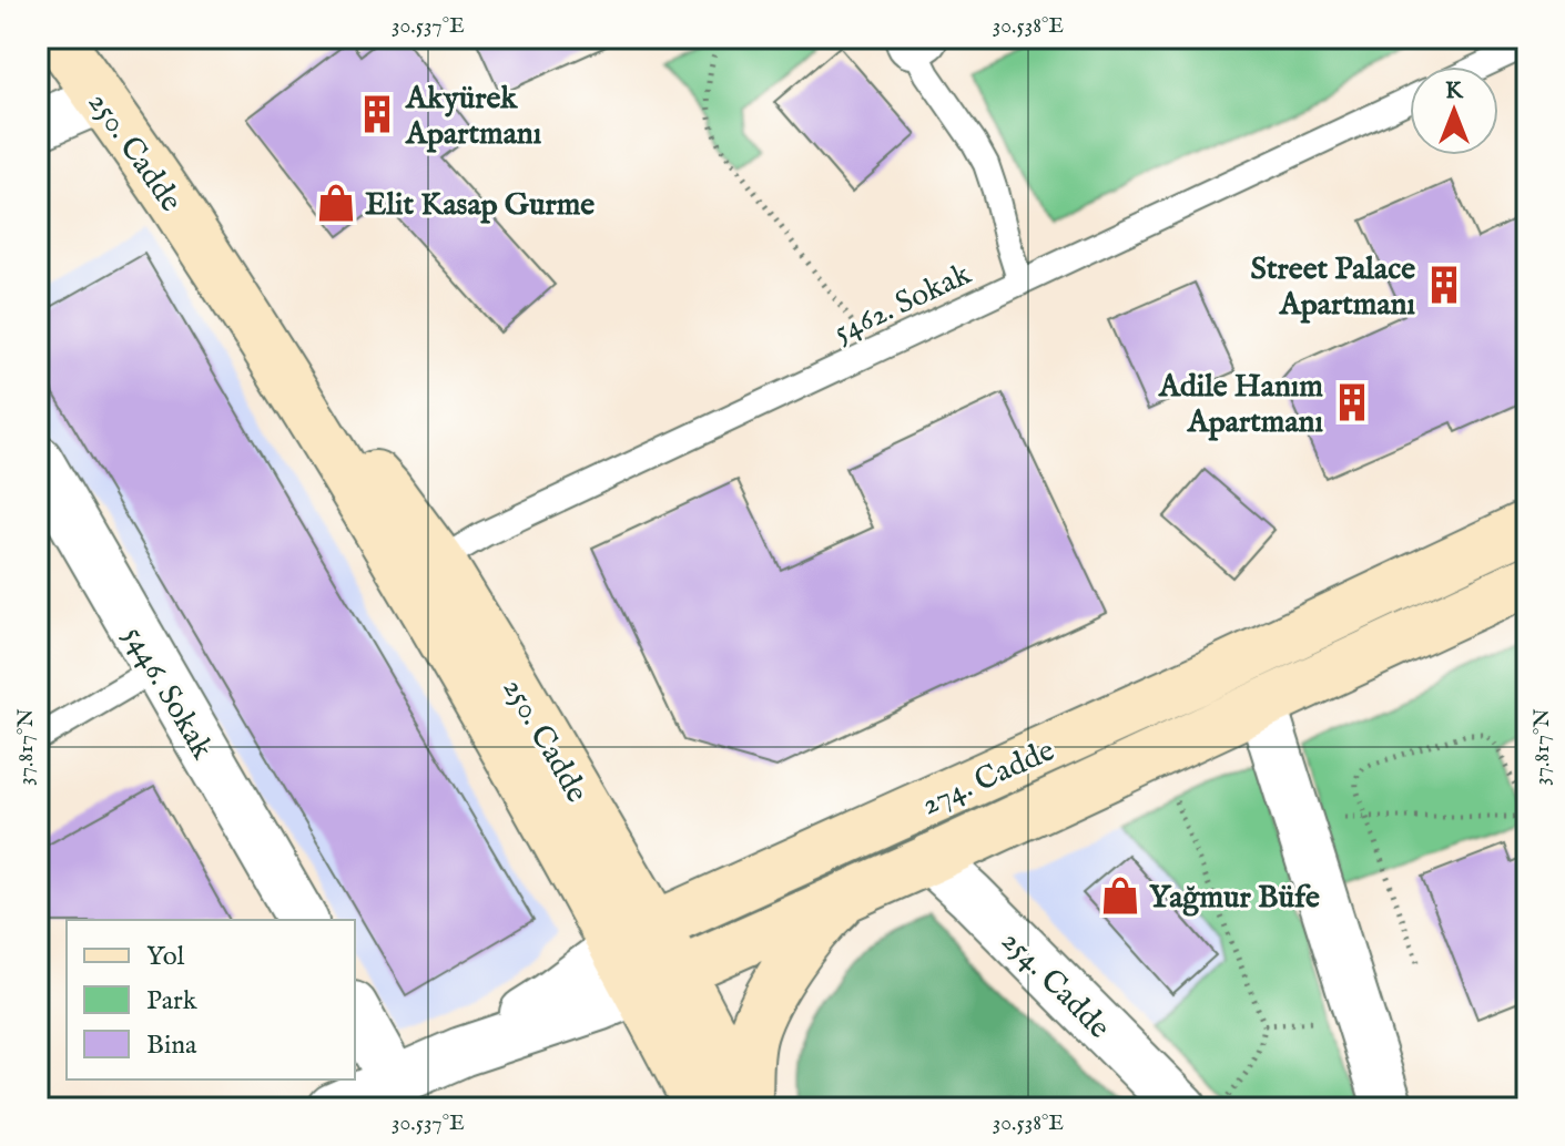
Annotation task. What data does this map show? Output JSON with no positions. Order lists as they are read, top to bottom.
{
  "streets": {
    "street": [
      "250. Cadde",
      "5446. Sokak",
      "274. Cadde",
      "254. Cadde"
    ],
    "lane": ["5462. Sokak"]
  },
  "crossings": [
    ["250. Cadde", "5462. Sokak"],
    ["250. Cadde", "274. Cadde"],
    ["274. Cadde", "254. Cadde"]
  ],
  "places": {
    "building": ["Akyürek Apartmanı", "Street Palace Apartmanı", "Adile Hanım Apartmanı"],
    "shop": ["Elit Kasap Gurme", "Yağmur Büfe"]
  },
  "legend": ["Yol", "Park", "Bina"],
  "north": "top",
  "coordinates": ["30.537°E", "30.538°E", "37.817°N"]
}
